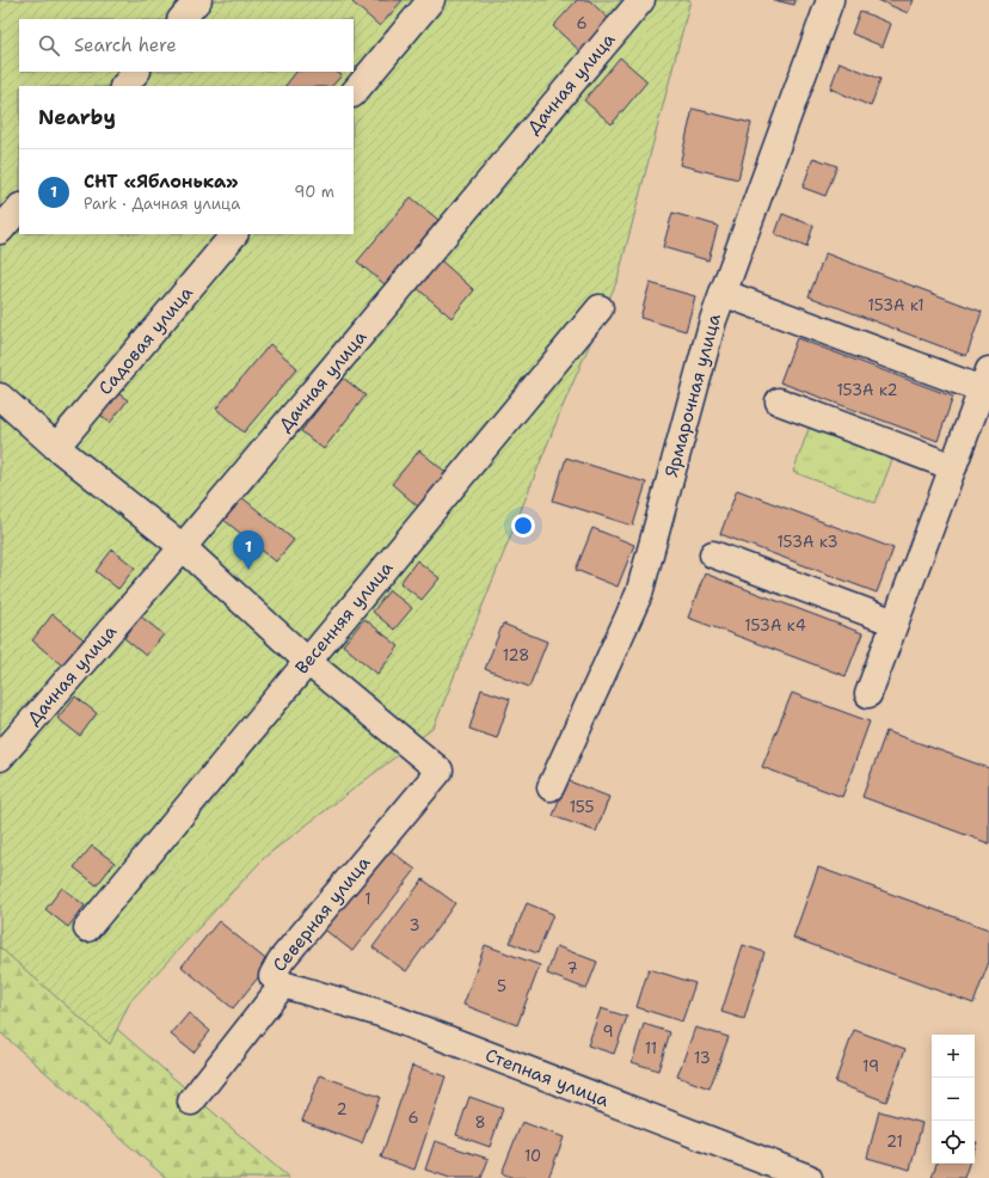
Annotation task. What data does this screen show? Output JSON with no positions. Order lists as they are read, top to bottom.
{
  "streets": {
    "street": [
      "Дачная улица",
      "Садовая улица",
      "Ярмарочная улица",
      "Весенняя улица",
      "Северная улица",
      "Степная улица"
    ]
  },
  "crossings": [
    ["Весенняя улица", "Северная улица"],
    ["Северная улица", "Степная улица"]
  ],
  "house_numbers": [
    "6",
    "153А к1",
    "153А к2",
    "153А к3",
    "153А к4",
    "128",
    "155",
    "1",
    "3",
    "7",
    "5",
    "9",
    "11",
    "13",
    "19",
    "2",
    "6",
    "8",
    "21",
    "10"
  ],
  "page": {
    "search": "Search here",
    "heading": "Nearby",
    "list": [
      {
        "mark": "1",
        "name": "СНТ «Яблонька»",
        "note": "Park · Дачная улица",
        "value": "90 m"
      }
    ],
    "pins": "1",
    "map_buttons": ["+", "−"]
  }
}
